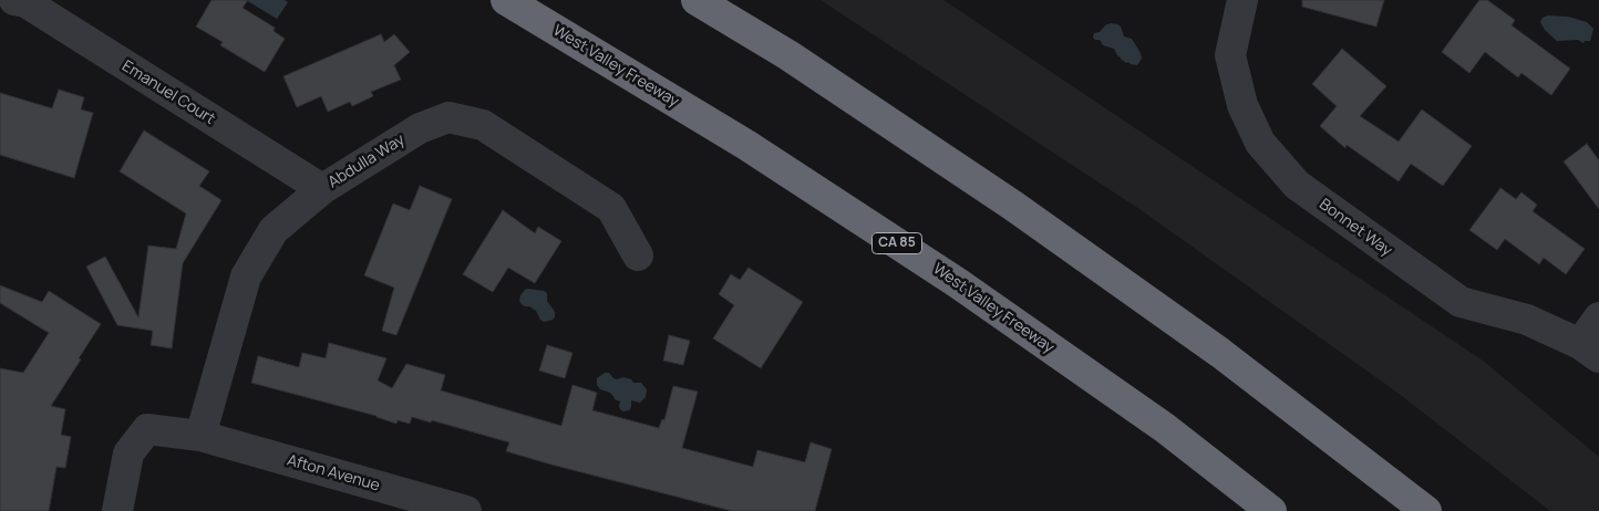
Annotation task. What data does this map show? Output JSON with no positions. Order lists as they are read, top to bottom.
{
  "streets": {
    "highway": ["West Valley Freeway", "CA 85"],
    "street": [
      "Emanuel Court",
      "Abdulla Way",
      "Bonnet Way",
      "Afton Avenue"
    ]
  },
  "crossings": [
    ["Emanuel Court", "Abdulla Way"],
    ["Abdulla Way", "Afton Avenue"]
  ]
}
